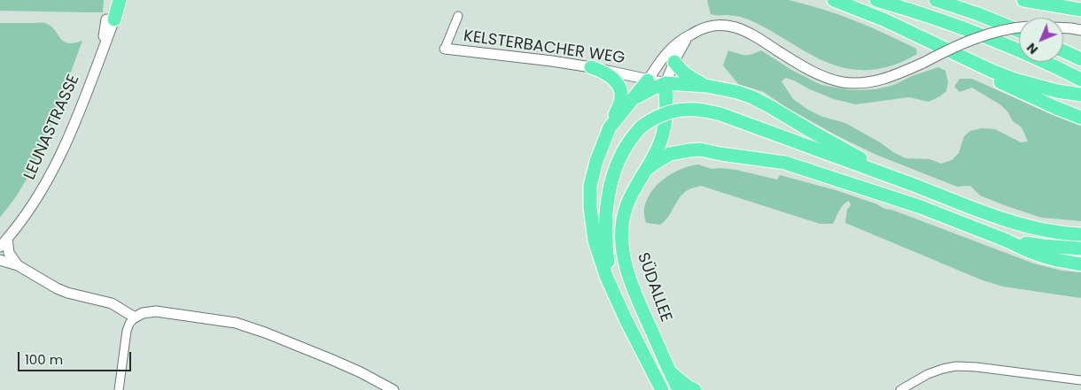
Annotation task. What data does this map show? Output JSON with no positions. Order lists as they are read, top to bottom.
{
  "streets": {
    "highway": ["SÜDALLEE"],
    "street": ["KELSTERBACHER WEG", "LEUNASTRASSE"]
  },
  "crossings": [
    ["KELSTERBACHER WEG", "SÜDALLEE"]
  ],
  "scale_bar": "100 m",
  "north": "bottom left"
}
